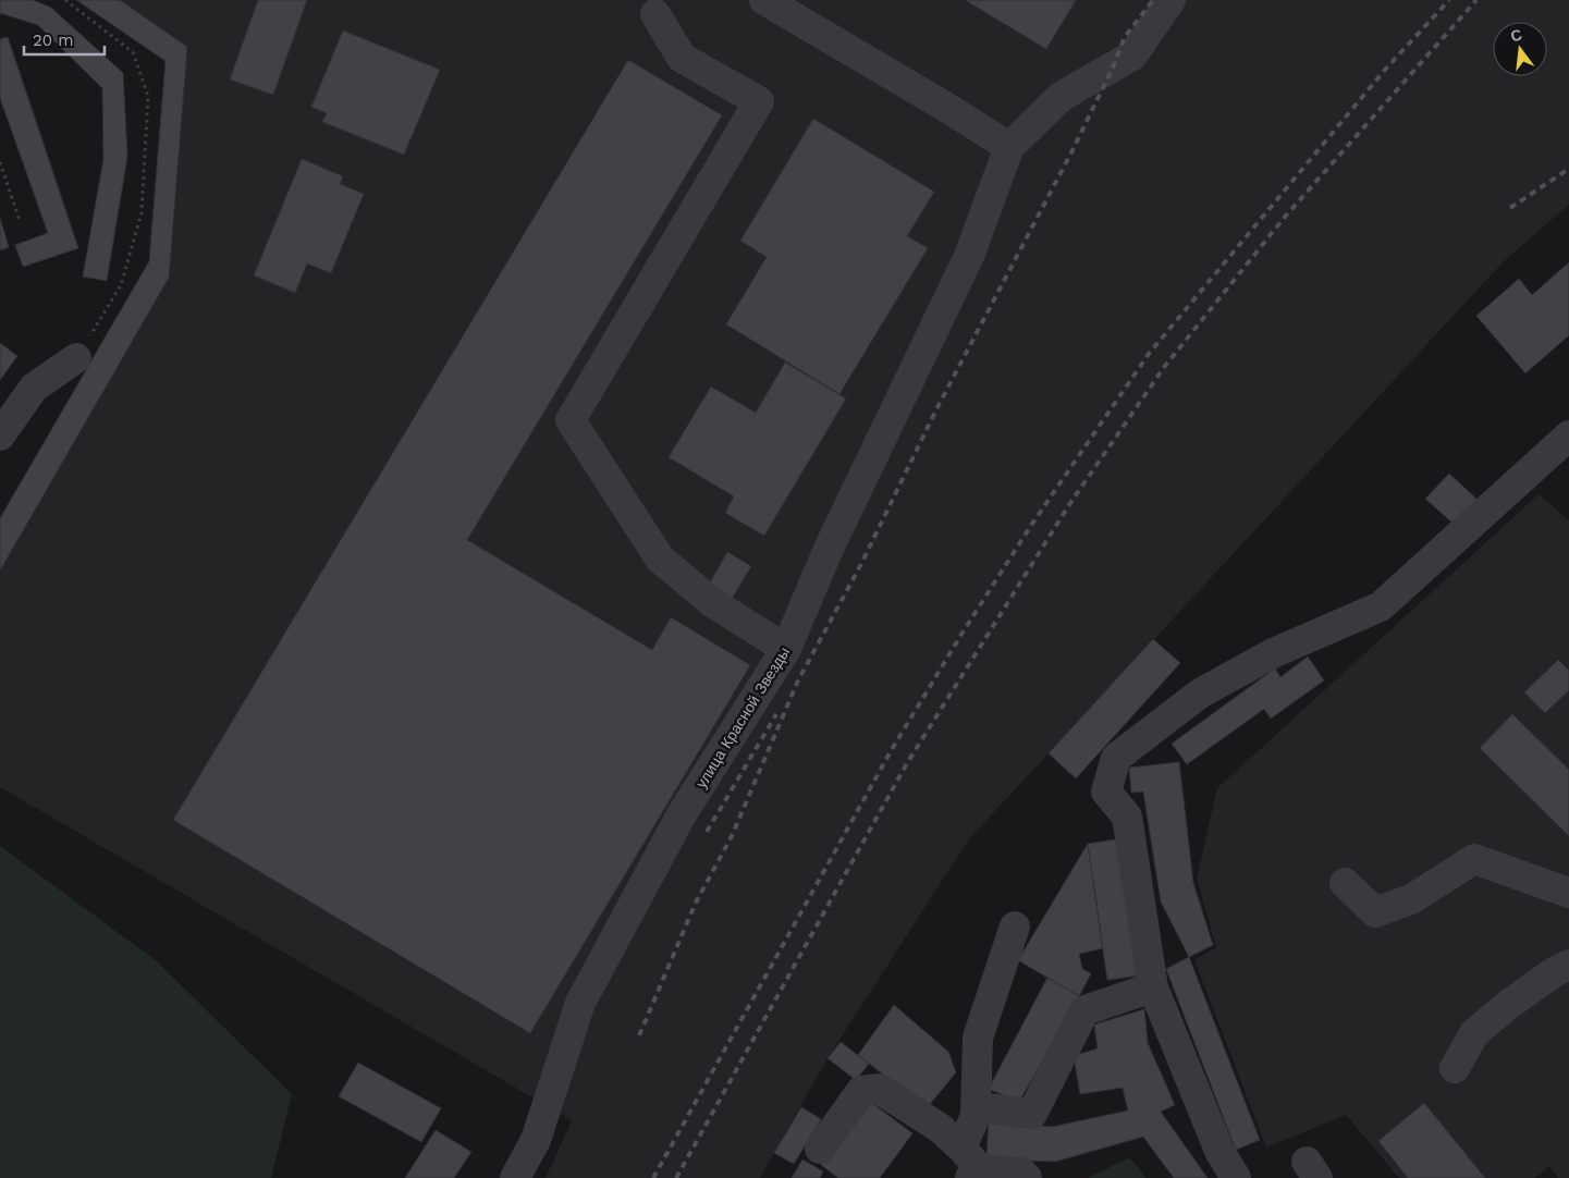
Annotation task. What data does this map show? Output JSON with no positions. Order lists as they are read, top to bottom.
{
  "streets": {
    "street": ["улица Красной Звезды"]
  },
  "scale_bar": "20 m",
  "north": "top"
}
